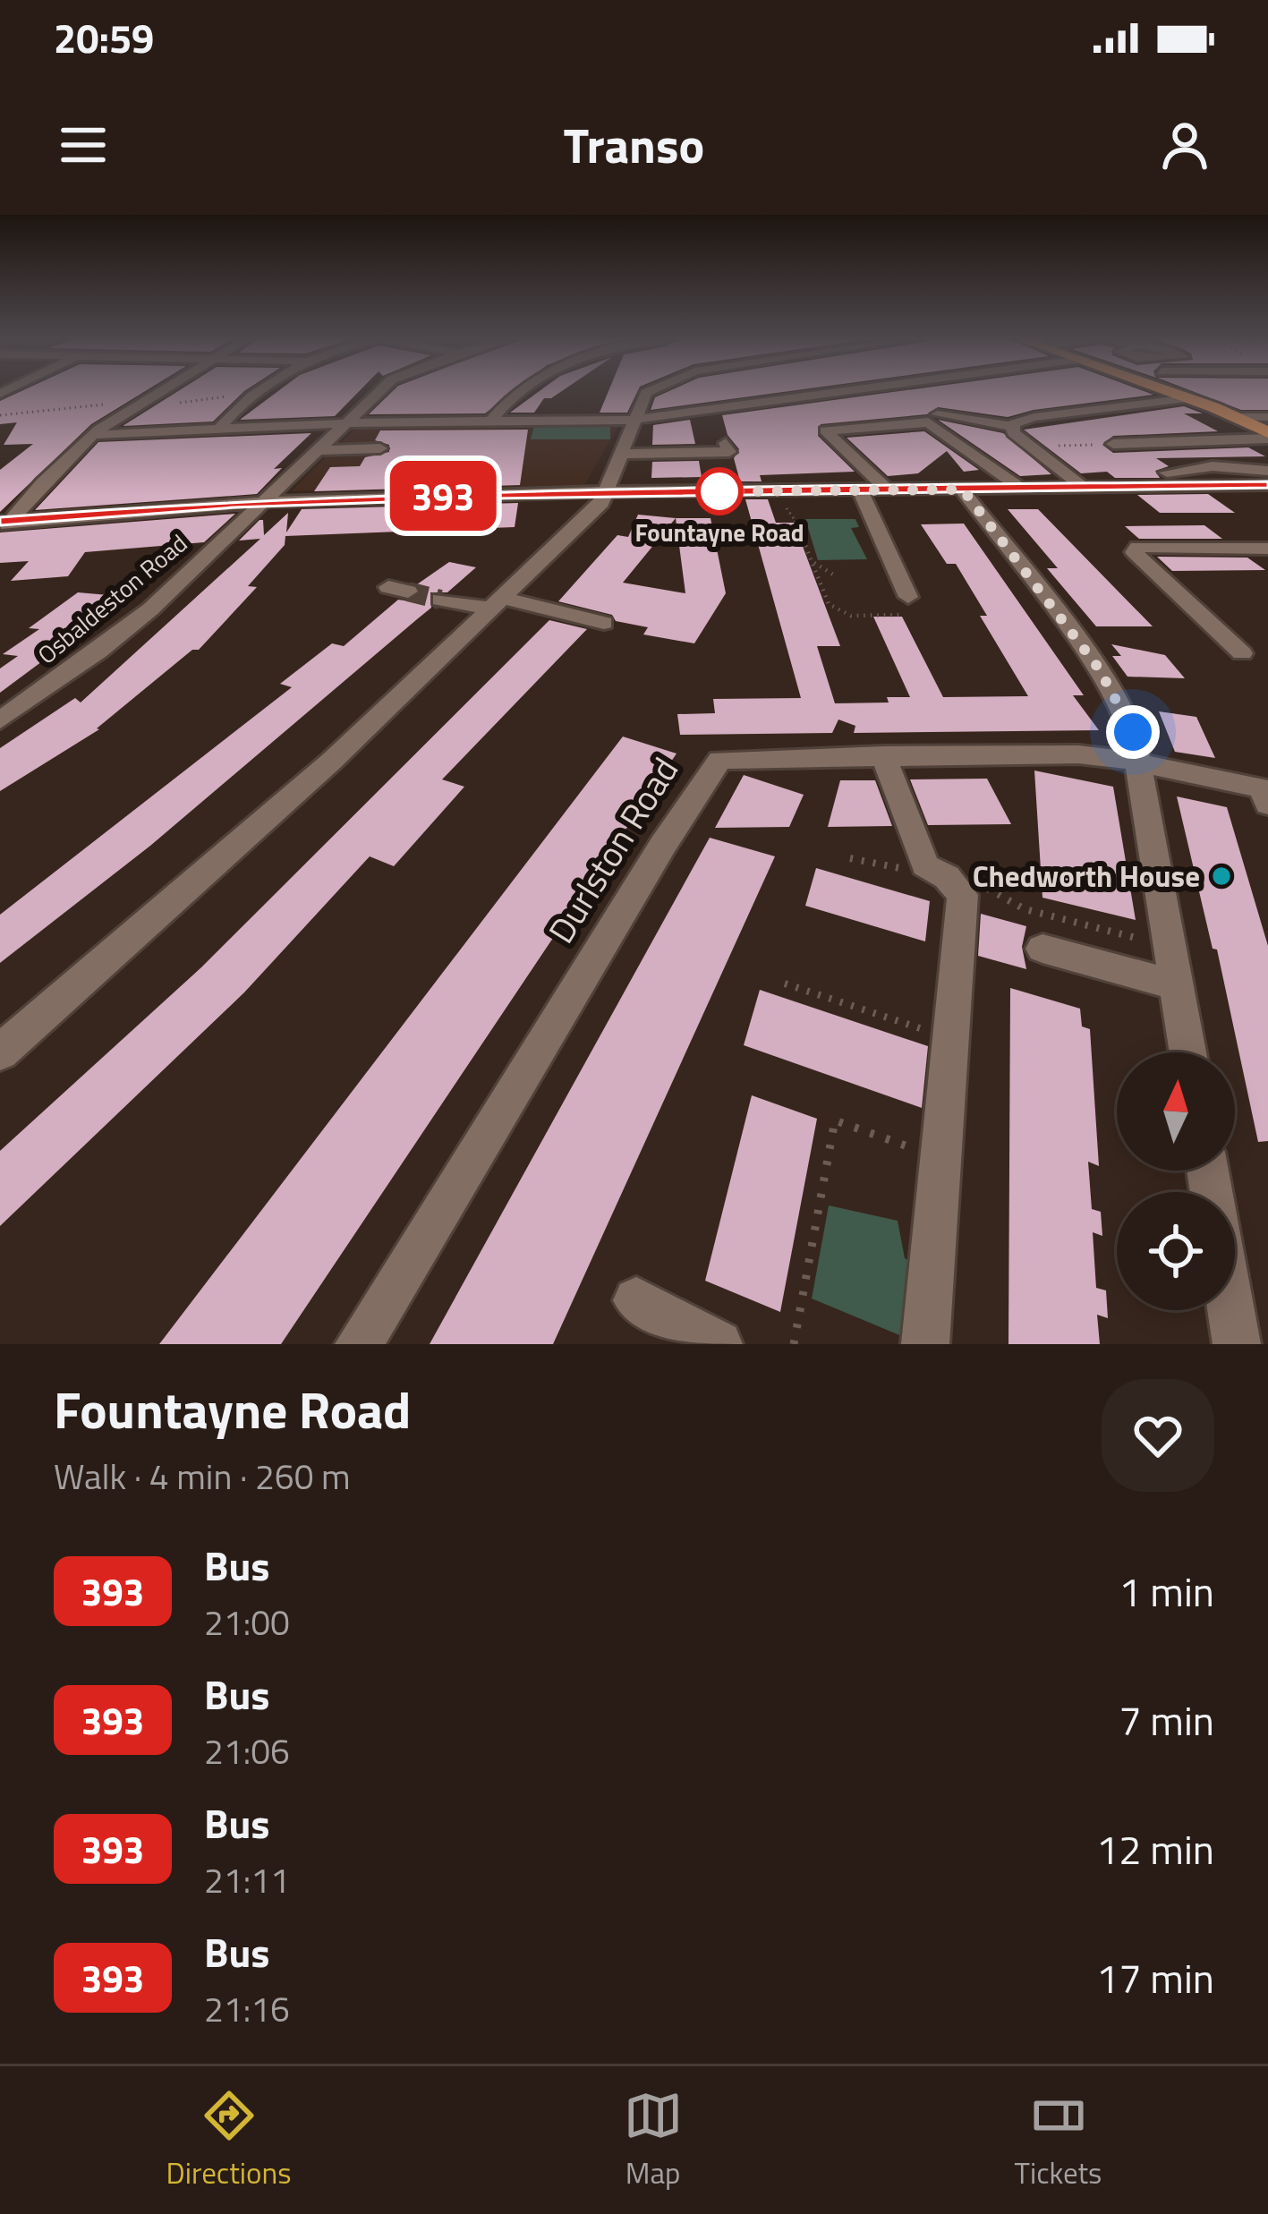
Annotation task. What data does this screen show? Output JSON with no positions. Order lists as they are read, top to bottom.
{
  "streets": {
    "street": ["Osbaldeston Road", "Durlston Road"]
  },
  "places": ["Fountayne Road", "Chedworth House"],
  "lines": ["bus line 393"],
  "north": "top",
  "page": {
    "status": "20:59",
    "header": "Transo",
    "on_map": "393",
    "heading": ["Fountayne Road", "Walk · 4 min · 260 m"],
    "list": [
      {
        "mark": "393",
        "name": "Bus",
        "note": "21:00",
        "value": "1 min"
      },
      {
        "mark": "393",
        "name": "Bus",
        "note": "21:06",
        "value": "7 min"
      },
      {
        "mark": "393",
        "name": "Bus",
        "note": "21:11",
        "value": "12 min"
      },
      {
        "mark": "393",
        "name": "Bus",
        "note": "21:16",
        "value": "17 min"
      }
    ],
    "tabs": ["Directions", "Map", "Tickets"]
  }
}
